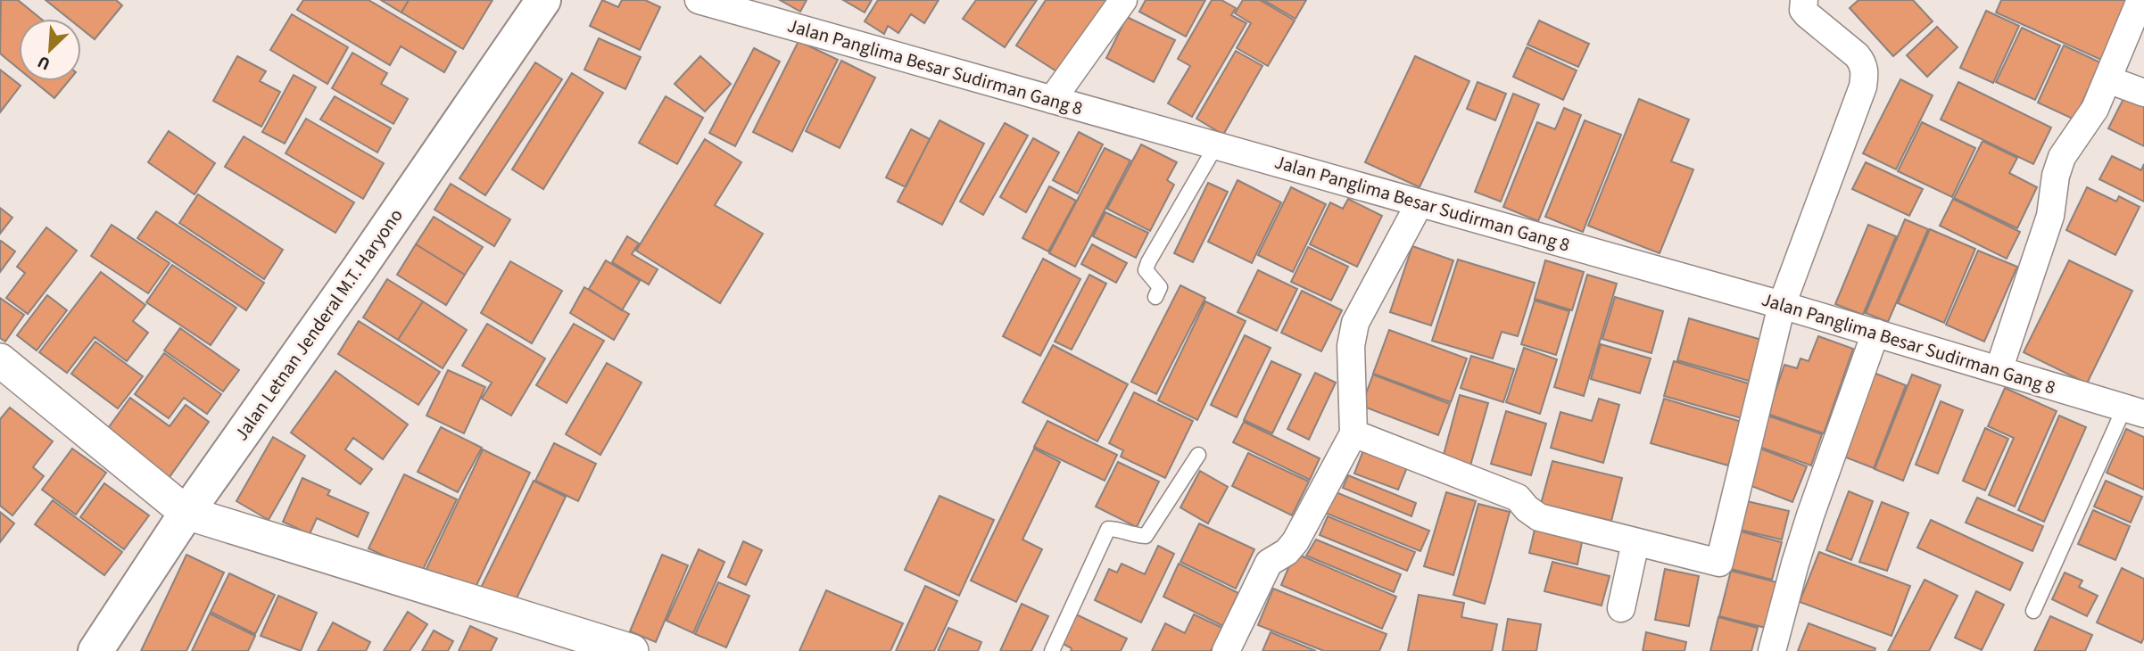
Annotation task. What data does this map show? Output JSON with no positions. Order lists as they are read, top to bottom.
{
  "streets": {
    "main road": ["Jalan Letnan Jenderal M.T. Haryono"],
    "street": ["Jalan Panglima Besar Sudirman Gang 8"]
  },
  "north": "bottom left"
}
